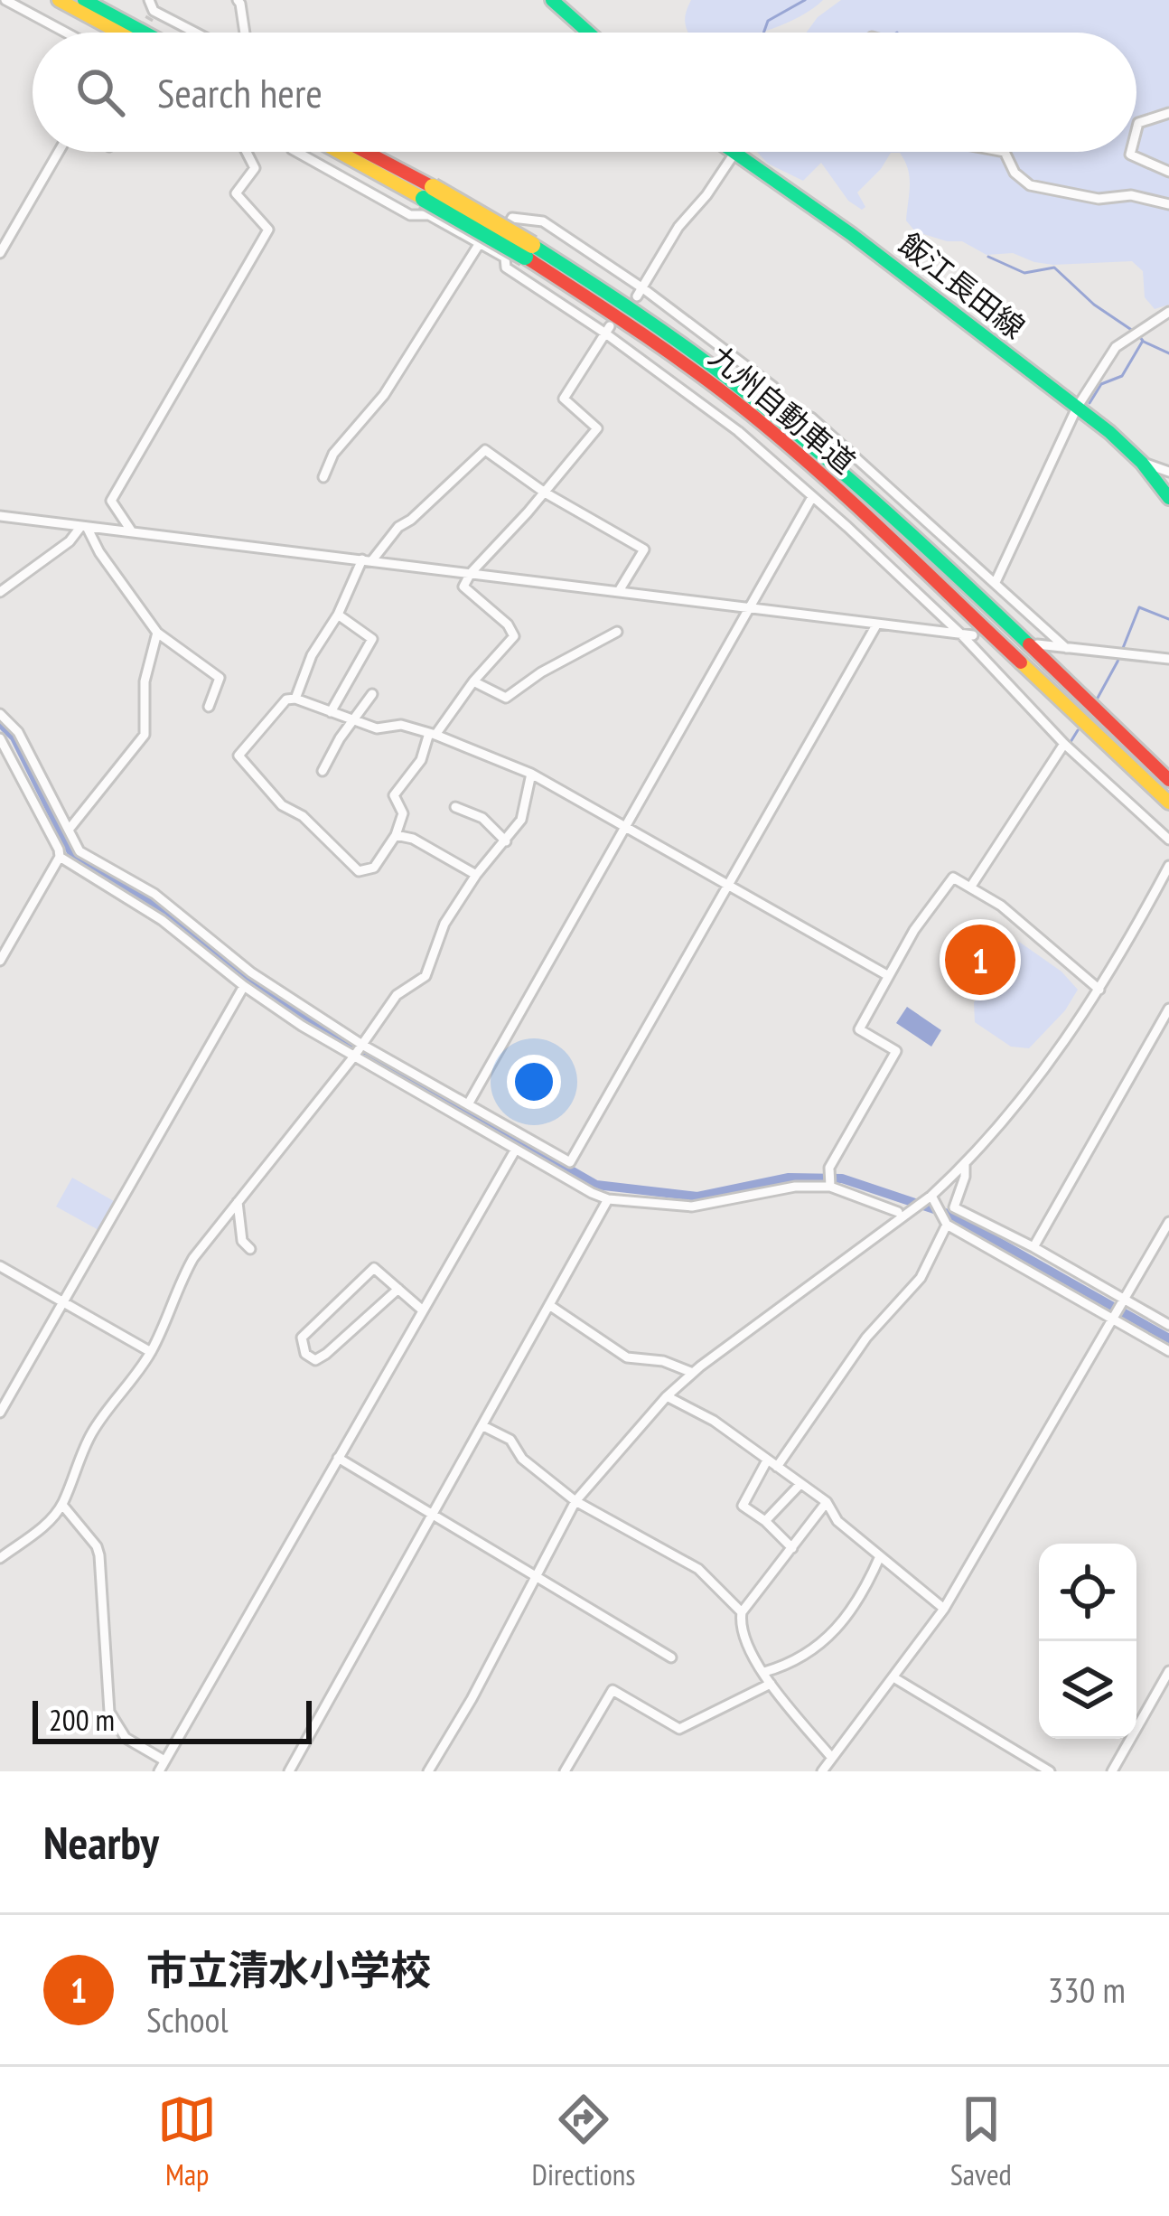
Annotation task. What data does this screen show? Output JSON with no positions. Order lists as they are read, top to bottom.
{
  "streets": {
    "main road": ["飯江長田線", "九州自動車道"]
  },
  "scale_bar": "200 m",
  "page": {
    "search": "Search here",
    "pins": "1",
    "scale": "200 m",
    "heading": "Nearby",
    "list": [
      {
        "mark": "1",
        "name": "市立清水小学校",
        "note": "School",
        "value": "330 m"
      }
    ],
    "nav": ["Map", "Directions", "Saved"]
  }
}
